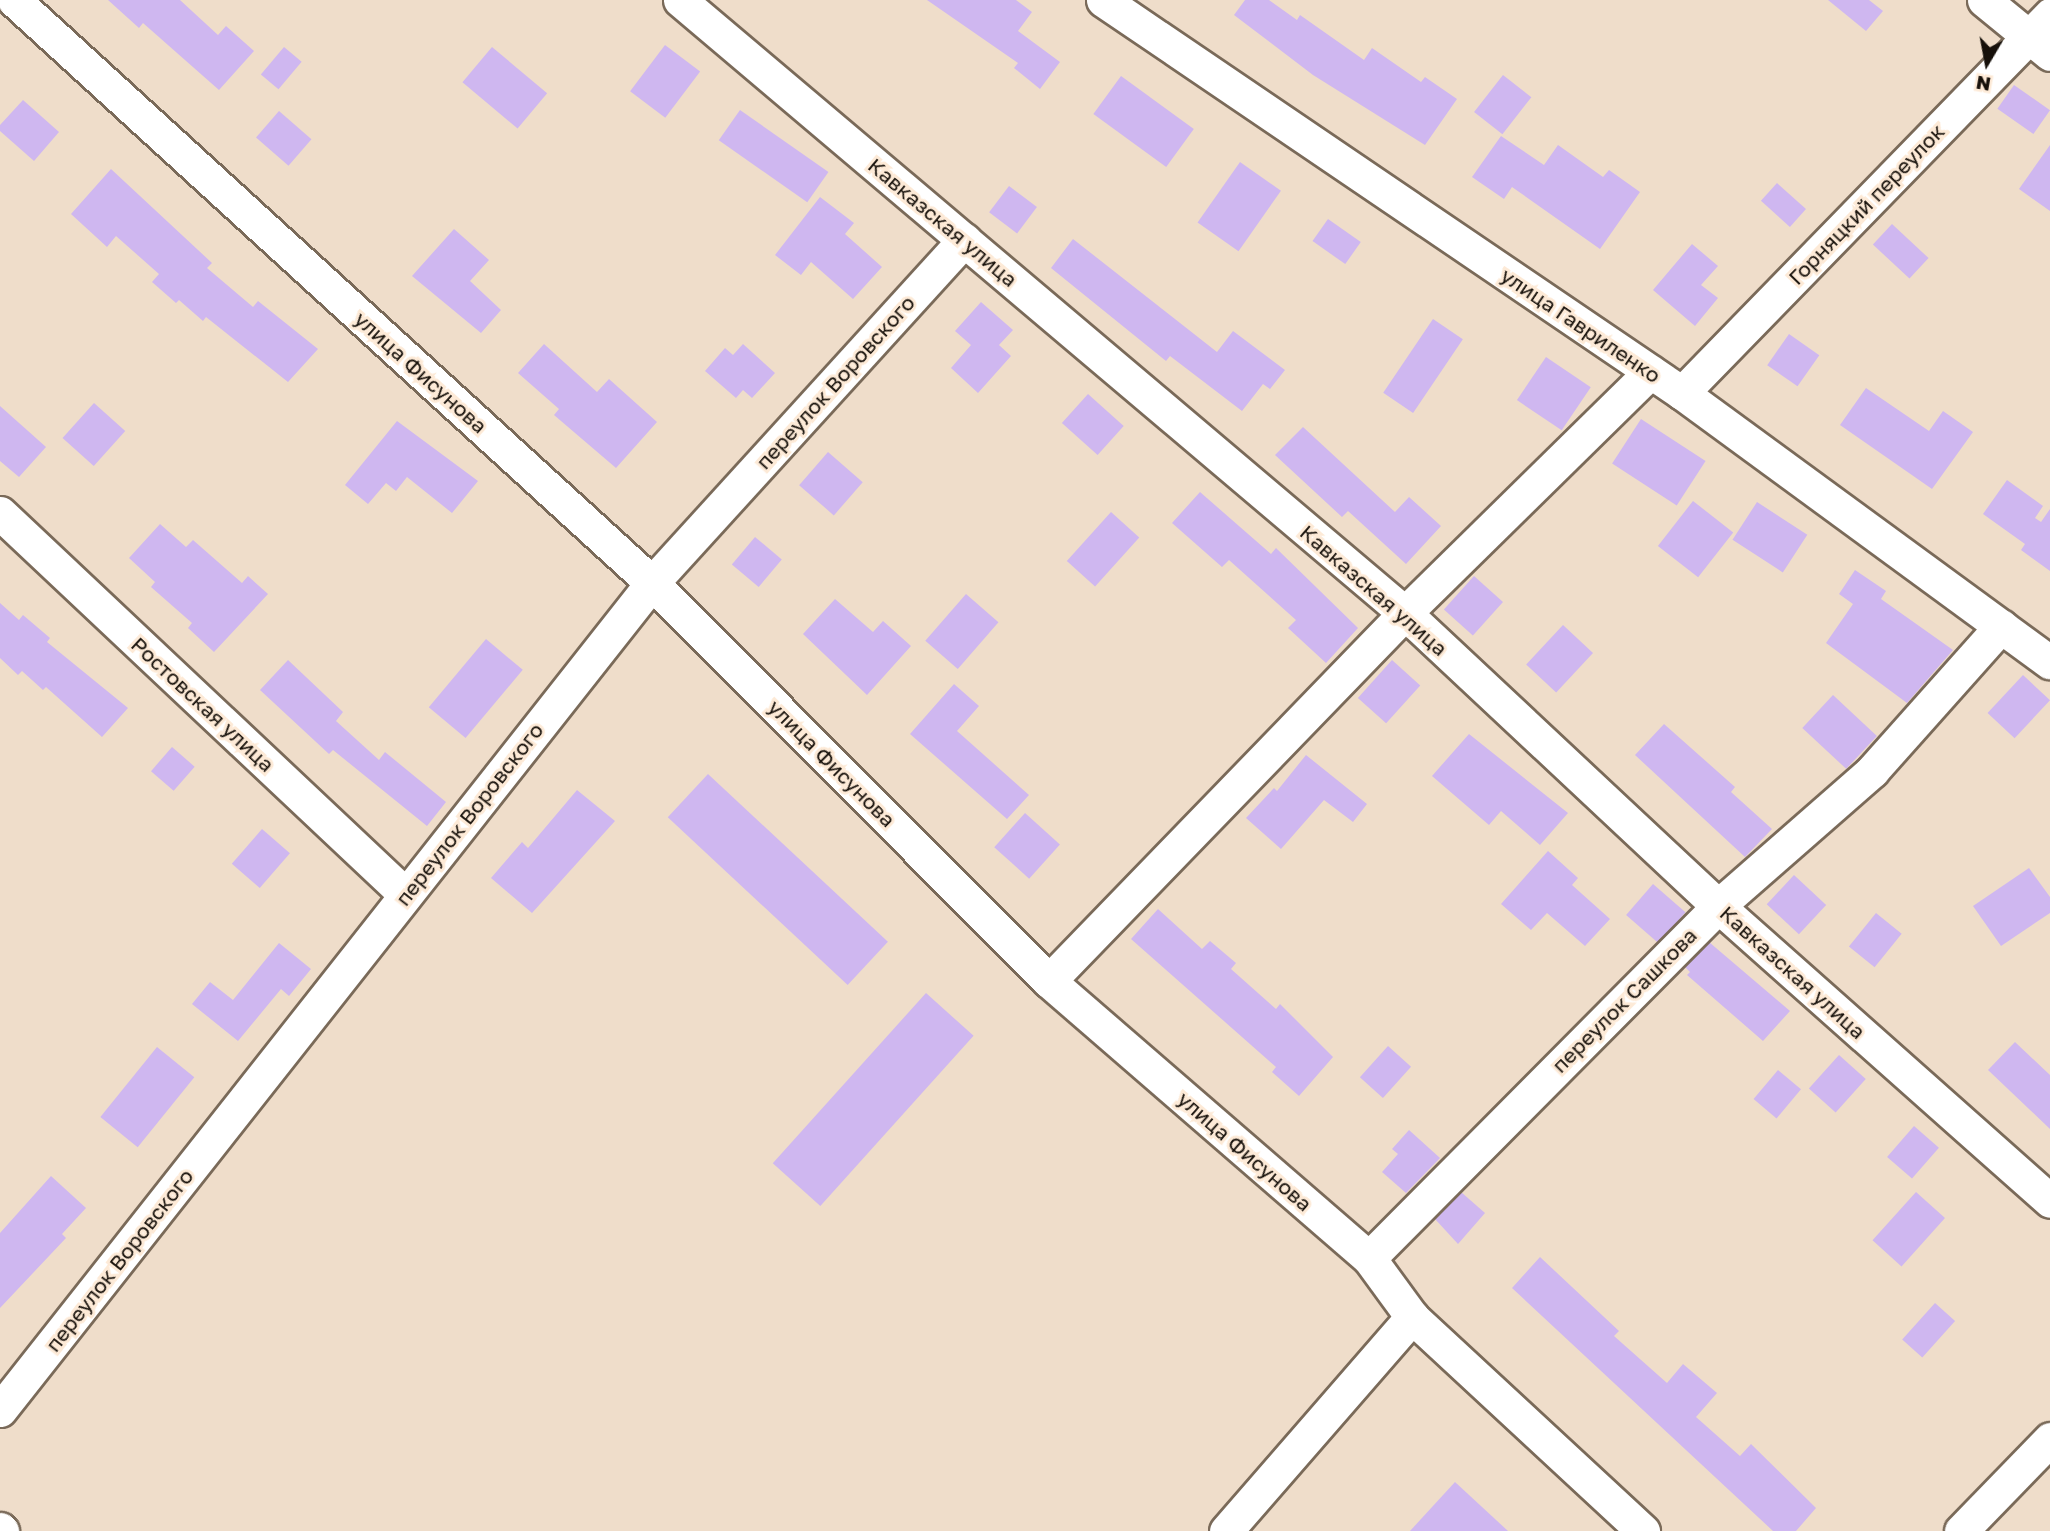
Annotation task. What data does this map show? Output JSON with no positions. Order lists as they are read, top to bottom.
{
  "streets": {
    "street": [
      "Горняцкий переулок",
      "Кавказская улица",
      "улица Гавриленко",
      "улица Фисунова",
      "переулок Воровского",
      "Ростовская улица",
      "переулок Сашкова"
    ]
  },
  "crossings": [
    ["Горняцкий переулок", "улица Гавриленко"],
    ["Кавказская улица", "переулок Воровского"],
    ["Кавказская улица", "переулок Сашкова"],
    ["улица Гавриленко", "переулок Сашкова"],
    ["улица Фисунова", "переулок Воровского"],
    ["улица Фисунова", "переулок Сашкова"],
    ["переулок Воровского", "Ростовская улица"]
  ],
  "north": "bottom"
}
